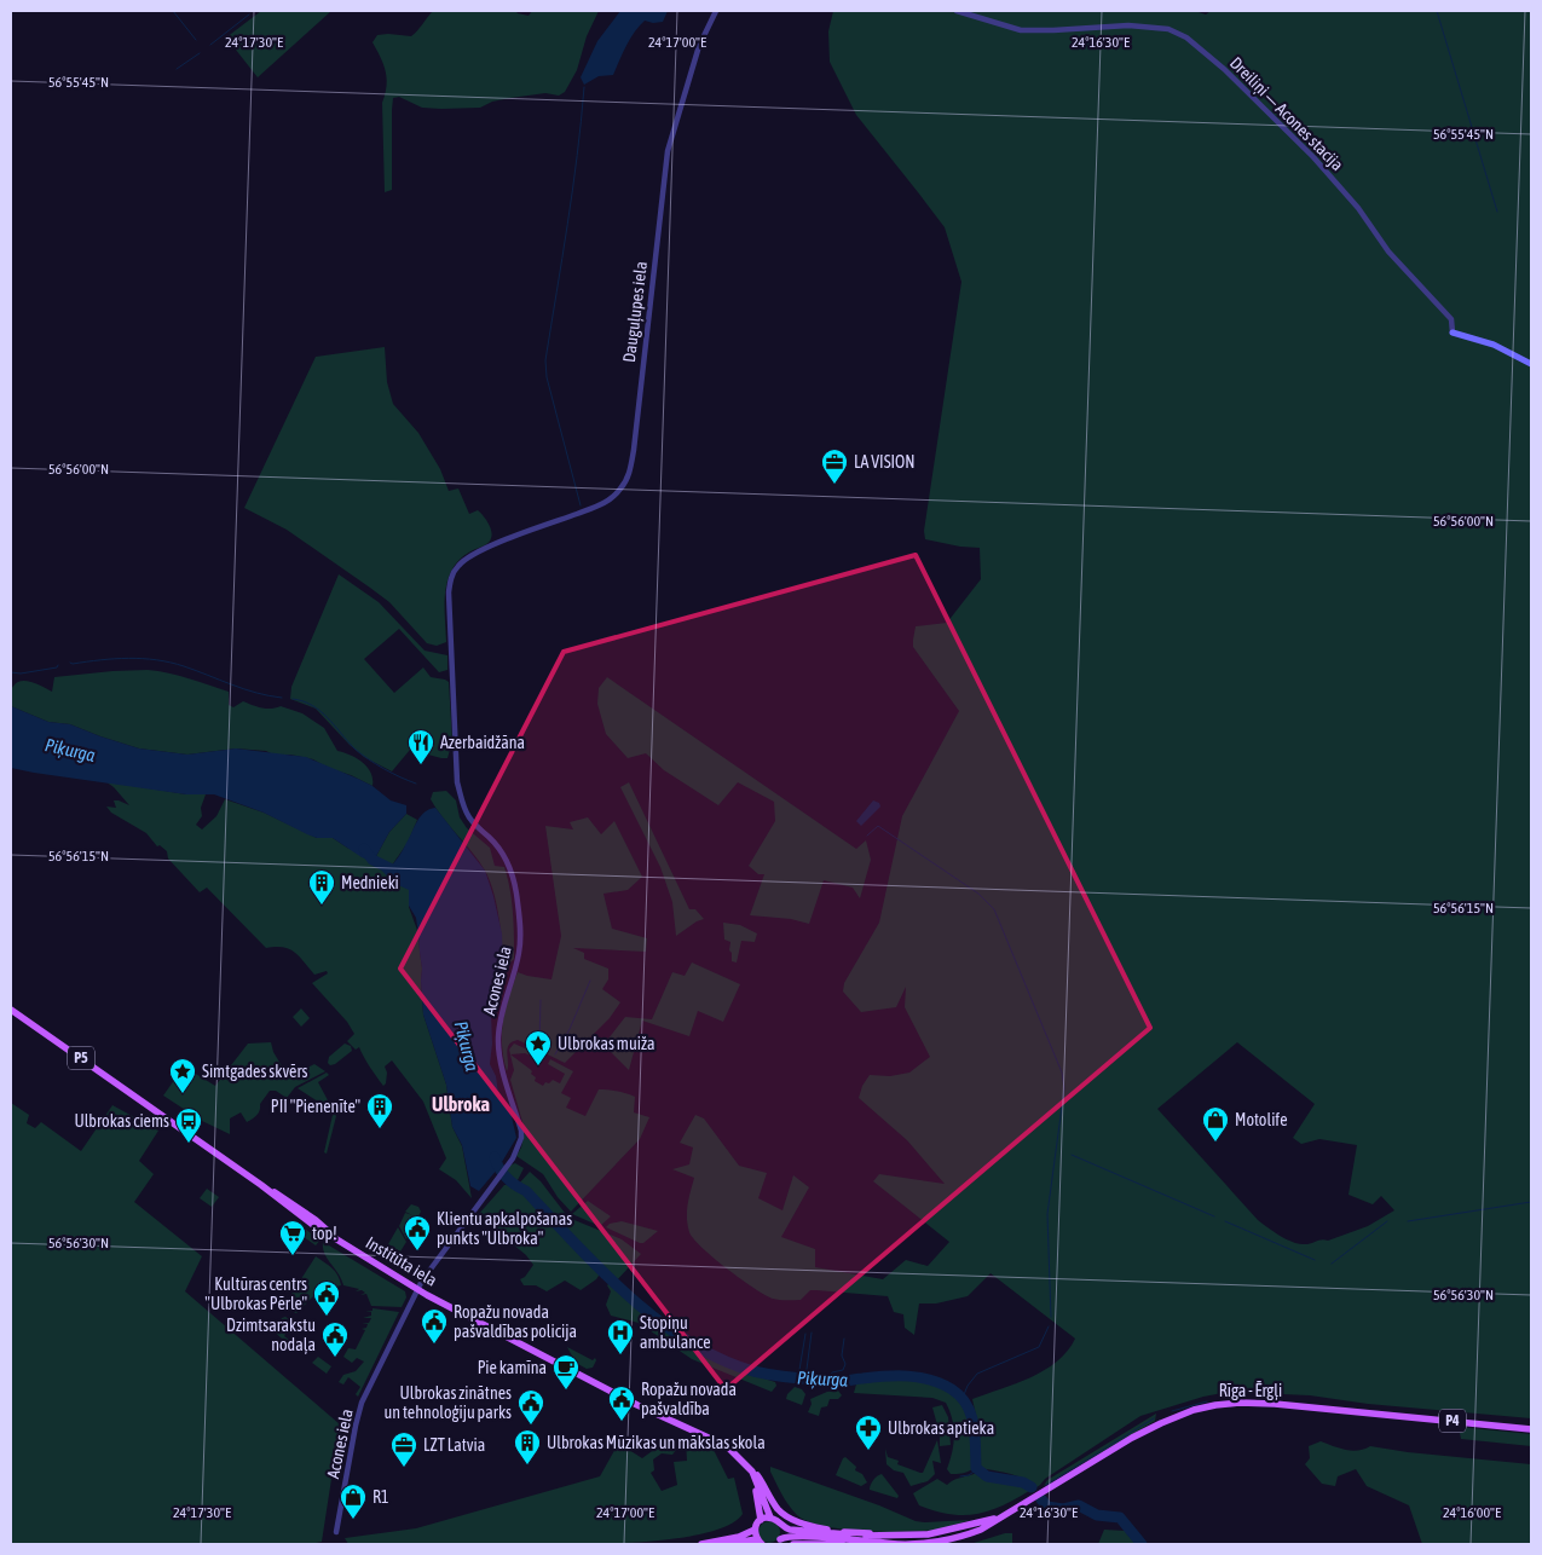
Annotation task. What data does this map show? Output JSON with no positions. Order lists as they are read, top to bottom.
{
  "streets": {
    "main road": [
      "Dreiliņi — Acones stacija",
      "P5",
      "Institūta iela",
      "Rīga - Ērgļi",
      "P4"
    ],
    "street": ["Dauguļupes iela", "Acones iela"]
  },
  "crossings": [
    ["Dauguļupes iela", "Acones iela"],
    ["Acones iela", "Institūta iela"],
    ["P5", "Institūta iela"],
    ["P5", "Rīga - Ērgļi"],
    ["Rīga - Ērgļi", "P4"]
  ],
  "districts": ["Ulbroka"],
  "water": ["Piķurga"],
  "places": {
    "office": ["LA VISION", "LZT Latvia"],
    "restaurant": ["Azerbaidžāna"],
    "building": ["Mednieki", "PII \"Pienenīte\"", "Ulbrokas Mūzikas un mākslas skola"],
    "place": ["Ulbrokas muiža", "Simtgades skvērs"],
    "shop": ["Motolife", "R1"],
    "bus stop": ["Ulbrokas ciems"],
    "public building": [
      "Klientu apkalpošanas punkts \"Ulbroka\"",
      "Kultūras centrs \"Ulbrokas Pērle\"",
      "Ropažu novada pašvaldības policija",
      "Dzimtsarakstu nodaļa",
      "Ropažu novada pašvaldība",
      "Ulbrokas zinātnes un tehnoloģiju parks"
    ],
    "supermarket": ["top!"],
    "hospital": ["Stopiņu ambulance"],
    "cafe": ["Pie kamīna"],
    "pharmacy": ["Ulbrokas aptieka"]
  },
  "coordinates": [
    "24°17'30\"E",
    "24°17'00\"E",
    "24°16'30\"E",
    "56°55'45\"N",
    "56°56'00\"N",
    "56°56'15\"N",
    "56°56'30\"N",
    "24°16'00\"E"
  ]
}
